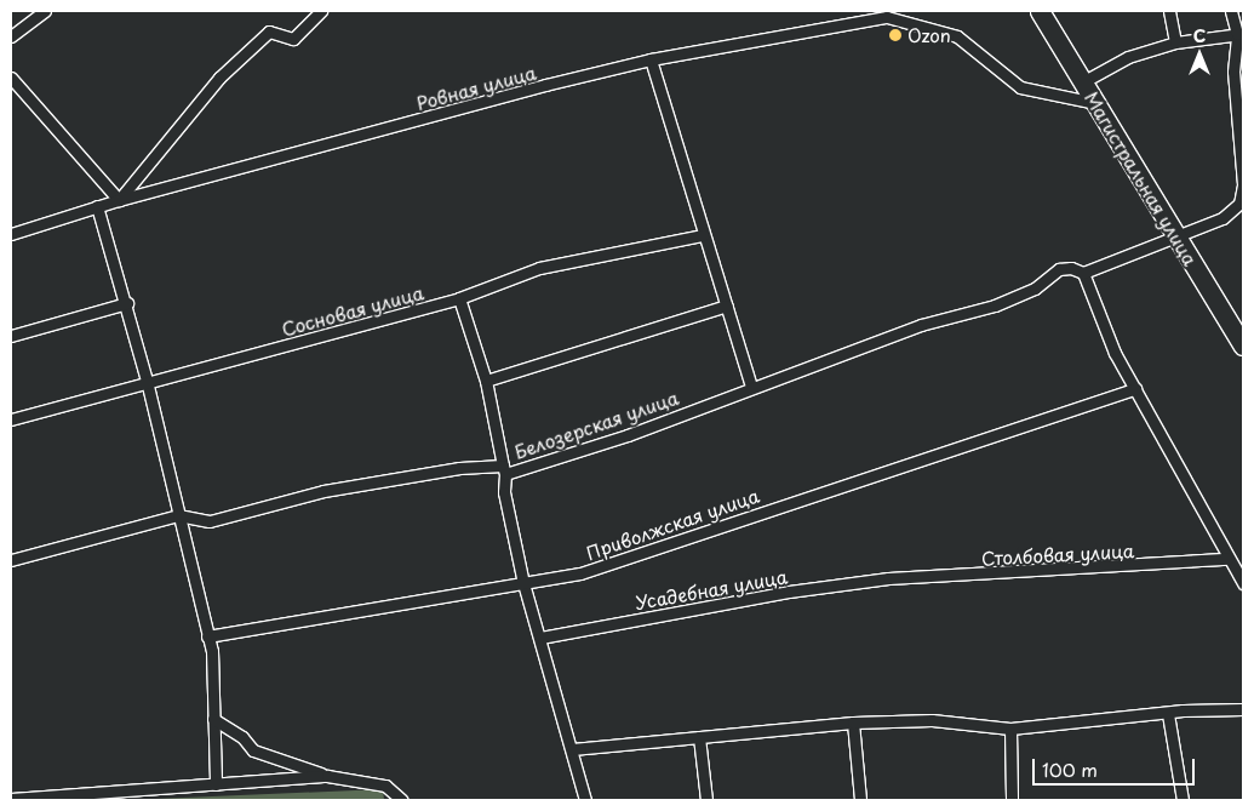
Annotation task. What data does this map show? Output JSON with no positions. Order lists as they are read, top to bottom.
{
  "streets": {
    "highway": ["Магистральная улица"],
    "street": [
      "Ровная улица",
      "Сосновая улица",
      "Белозерская улица",
      "Приволжская улица",
      "Столбовая улица",
      "Усадебная улица"
    ]
  },
  "crossings": [
    ["Ровная улица", "Магистральная улица"],
    ["Магистральная улица", "Белозерская улица"],
    ["Столбовая улица", "Усадебная улица"]
  ],
  "places": ["Ozon"],
  "scale_bar": "100 m",
  "north": "top"
}
